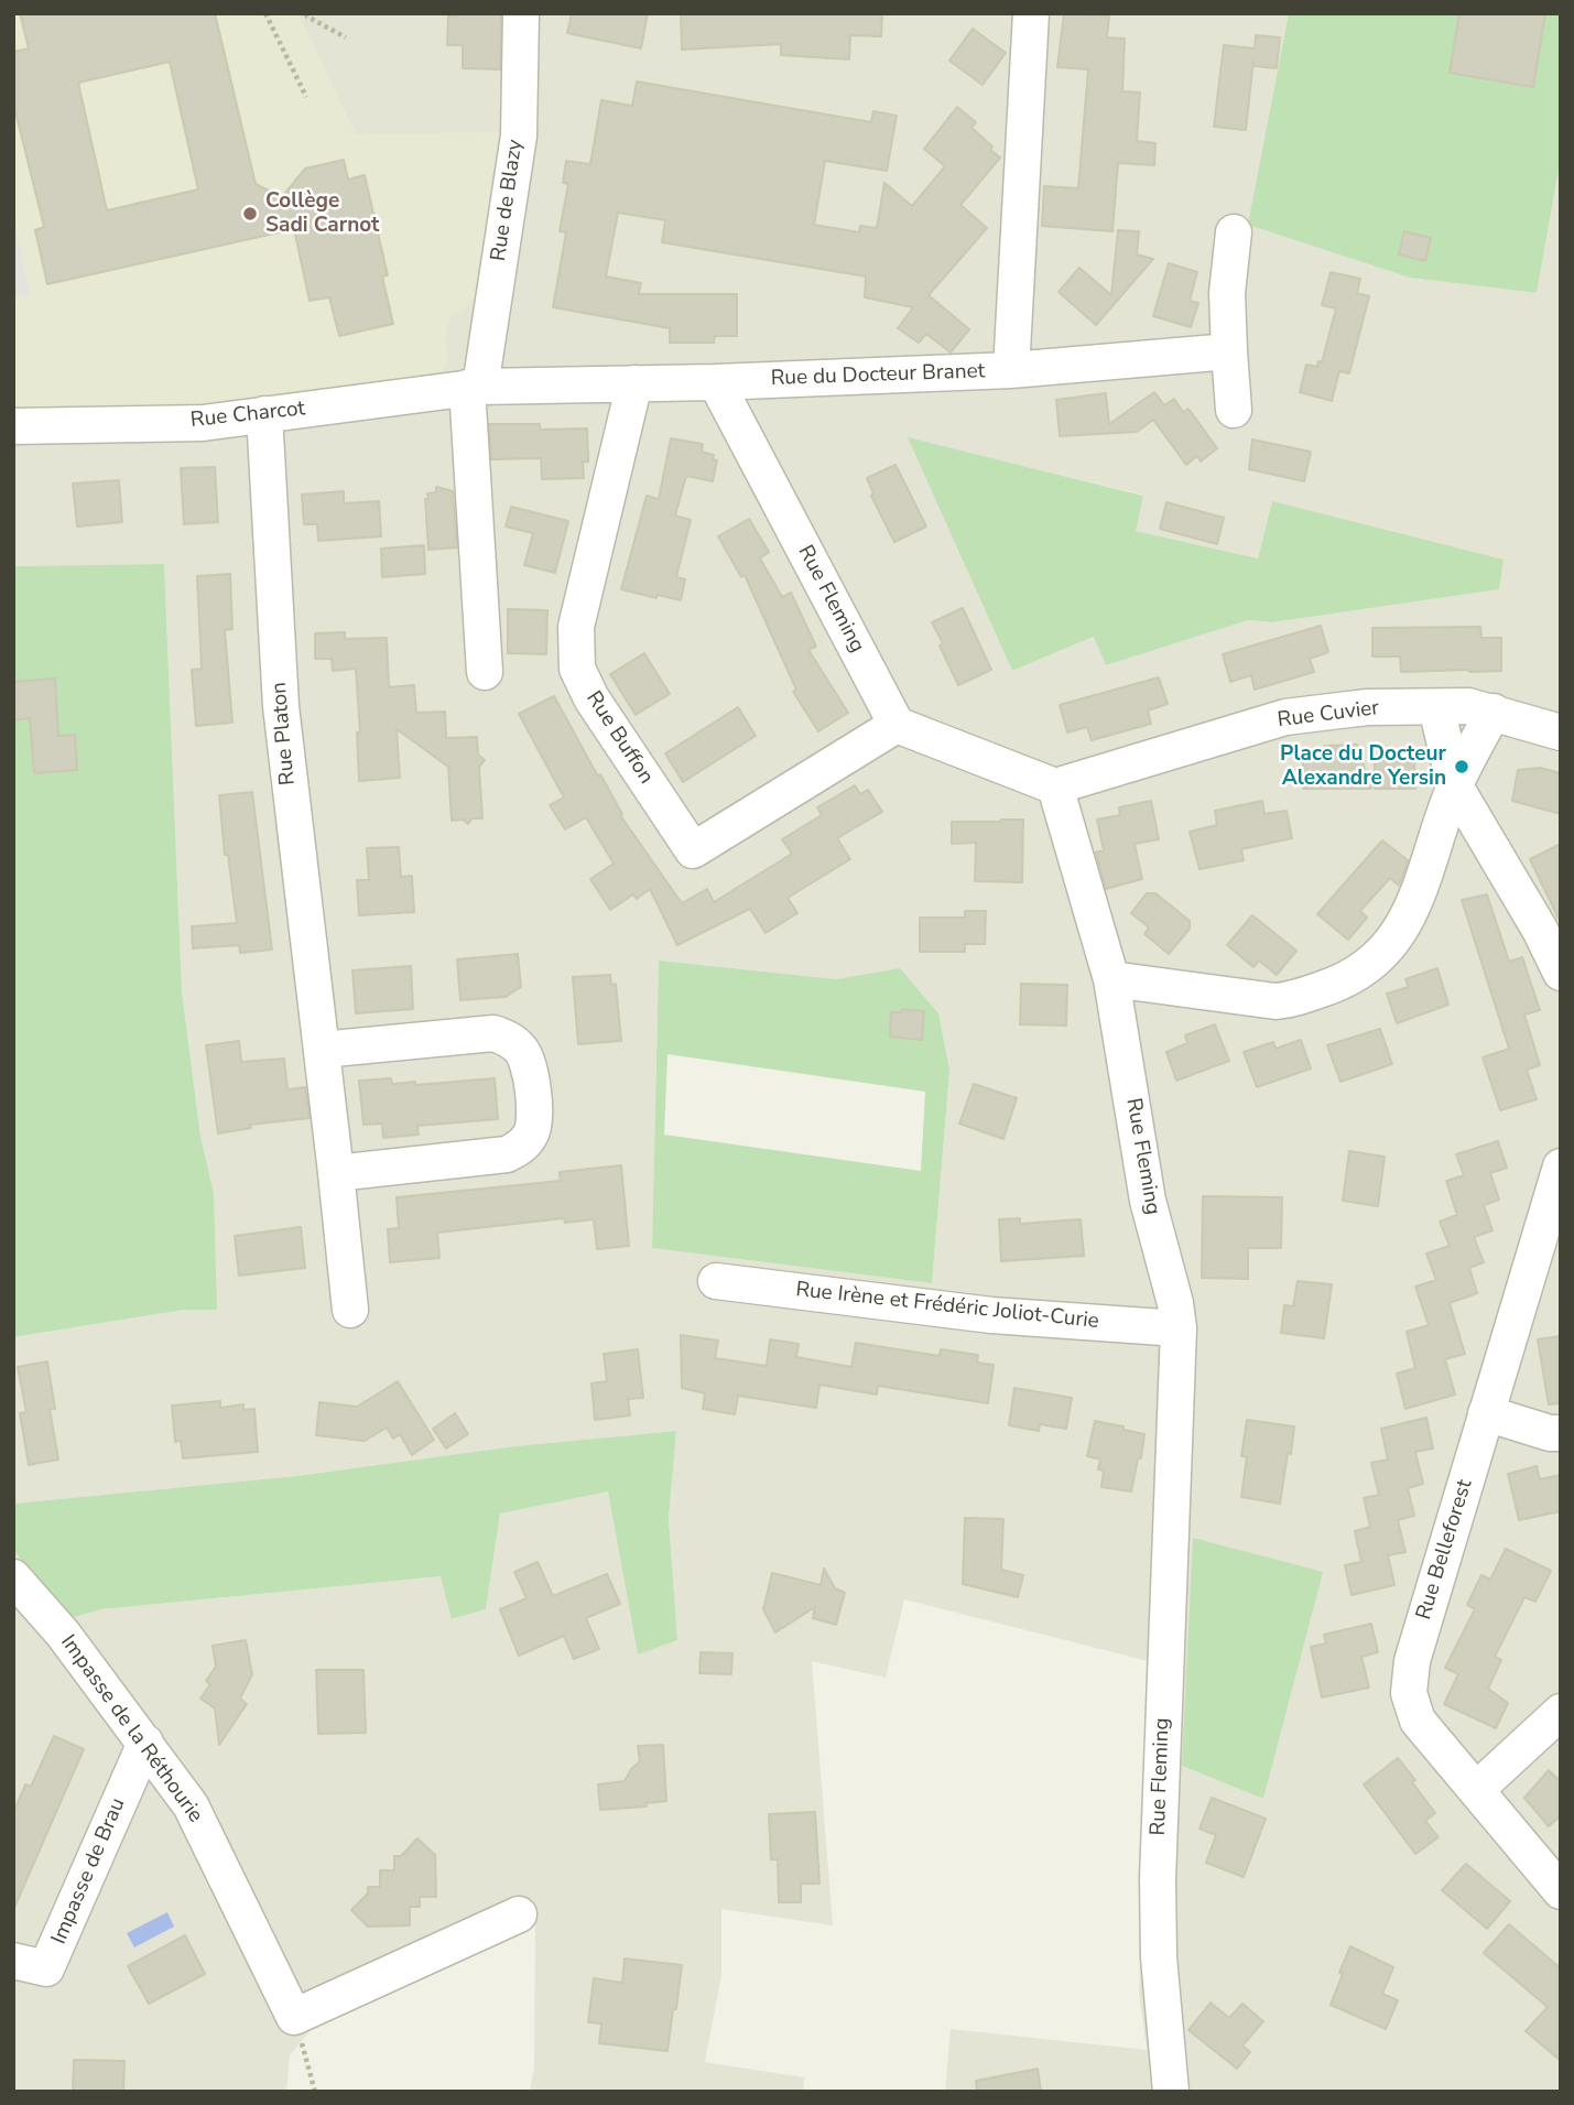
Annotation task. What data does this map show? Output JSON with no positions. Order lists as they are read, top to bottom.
{
  "streets": {
    "street": [
      "Rue de Blazy",
      "Rue du Docteur Branet",
      "Rue Charcot",
      "Rue Fleming",
      "Rue Cuvier",
      "Rue Platon",
      "Rue Buffon",
      "Rue Irène et Frédéric Joliot-Curie",
      "Rue Belleforest",
      "Impasse de la Réthourie",
      "Impasse de Brau"
    ]
  },
  "crossings": [
    ["Rue de Blazy", "Rue du Docteur Branet"],
    ["Rue de Blazy", "Rue Charcot"],
    ["Rue du Docteur Branet", "Rue Charcot"],
    ["Rue du Docteur Branet", "Rue Fleming"],
    ["Rue du Docteur Branet", "Rue Buffon"],
    ["Rue Charcot", "Rue Platon"],
    ["Rue Fleming", "Rue Cuvier"],
    ["Rue Fleming", "Rue Buffon"],
    ["Rue Fleming", "Rue Irène et Frédéric Joliot-Curie"],
    ["Impasse de la Réthourie", "Impasse de Brau"]
  ],
  "places": ["Collège Sadi Carnot", "Place du Docteur Alexandre Yersin"]
}
